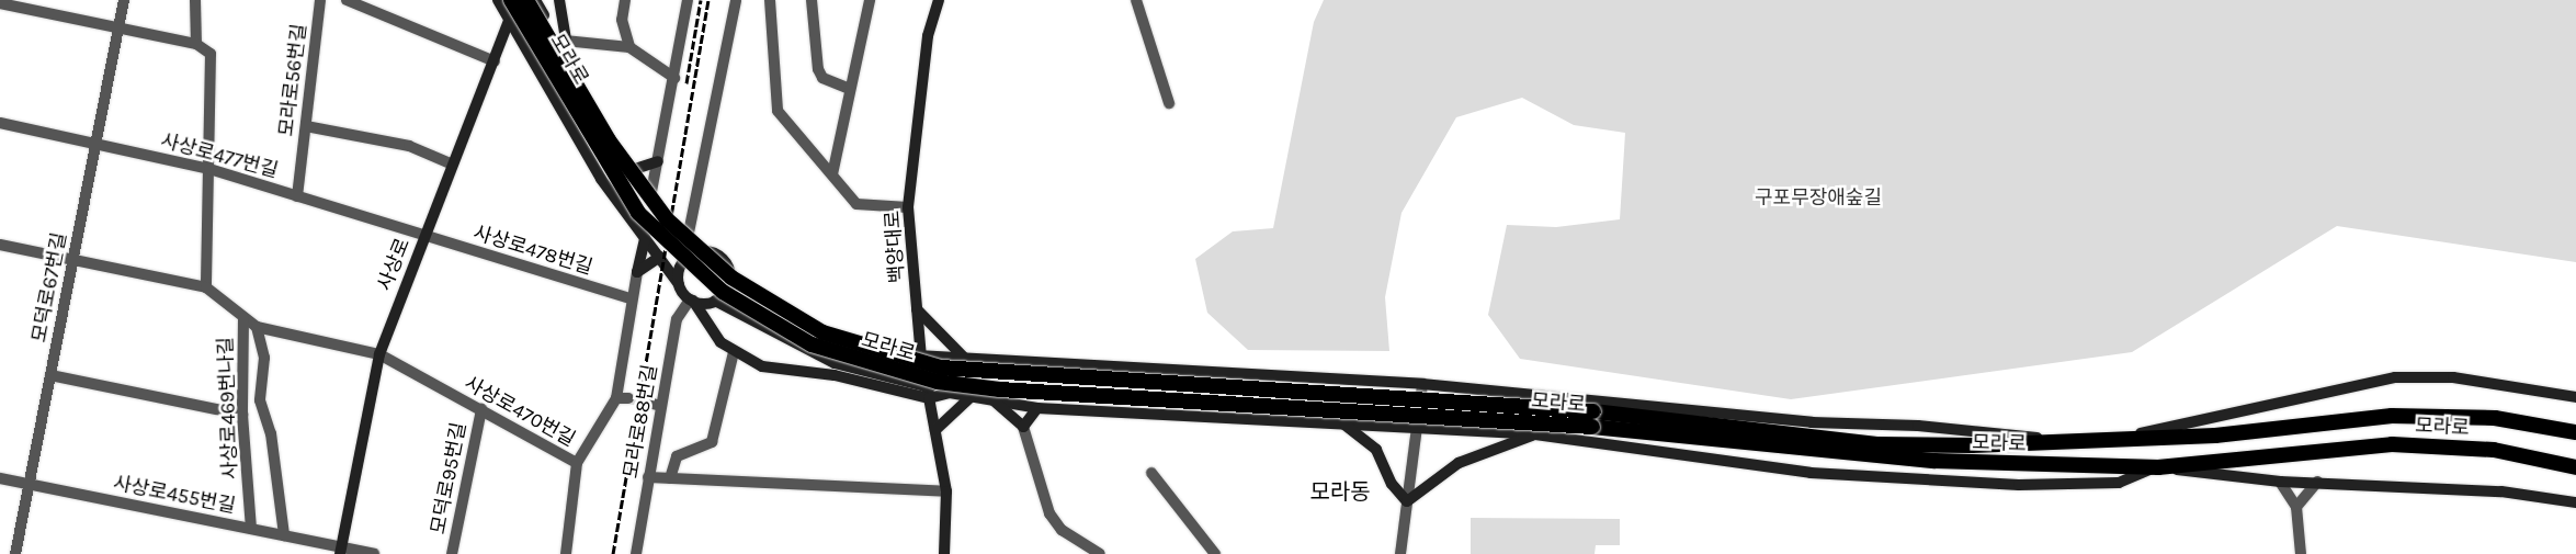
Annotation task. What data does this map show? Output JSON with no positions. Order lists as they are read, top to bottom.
{
  "streets": {
    "highway": ["모라로"],
    "main road": ["백양대로", "사상로"],
    "street": [
      "모라로56번길",
      "사상로477번길",
      "사상로478번길",
      "모덕로67번길",
      "사상로469번나길",
      "사상로470번길",
      "모라로88번길",
      "모덕로95번길",
      "사상로455번길"
    ]
  },
  "crossings": [
    ["모라로", "백양대로"],
    ["모라로", "사상로"],
    ["모라로", "모라로88번길"],
    ["모라로56번길", "사상로477번길"],
    ["사상로477번길", "사상로478번길"],
    ["사상로477번길", "사상로"],
    ["사상로477번길", "모덕로67번길"],
    ["사상로478번길", "사상로"],
    ["사상로478번길", "사상로470번길"],
    ["사상로", "사상로470번길"],
    ["사상로", "사상로455번길"],
    ["모덕로67번길", "사상로455번길"],
    ["사상로469번나길", "사상로455번길"],
    ["사상로470번길", "모덕로95번길"]
  ],
  "districts": ["모라동"],
  "parks": ["구포무장애숲길"]
}
